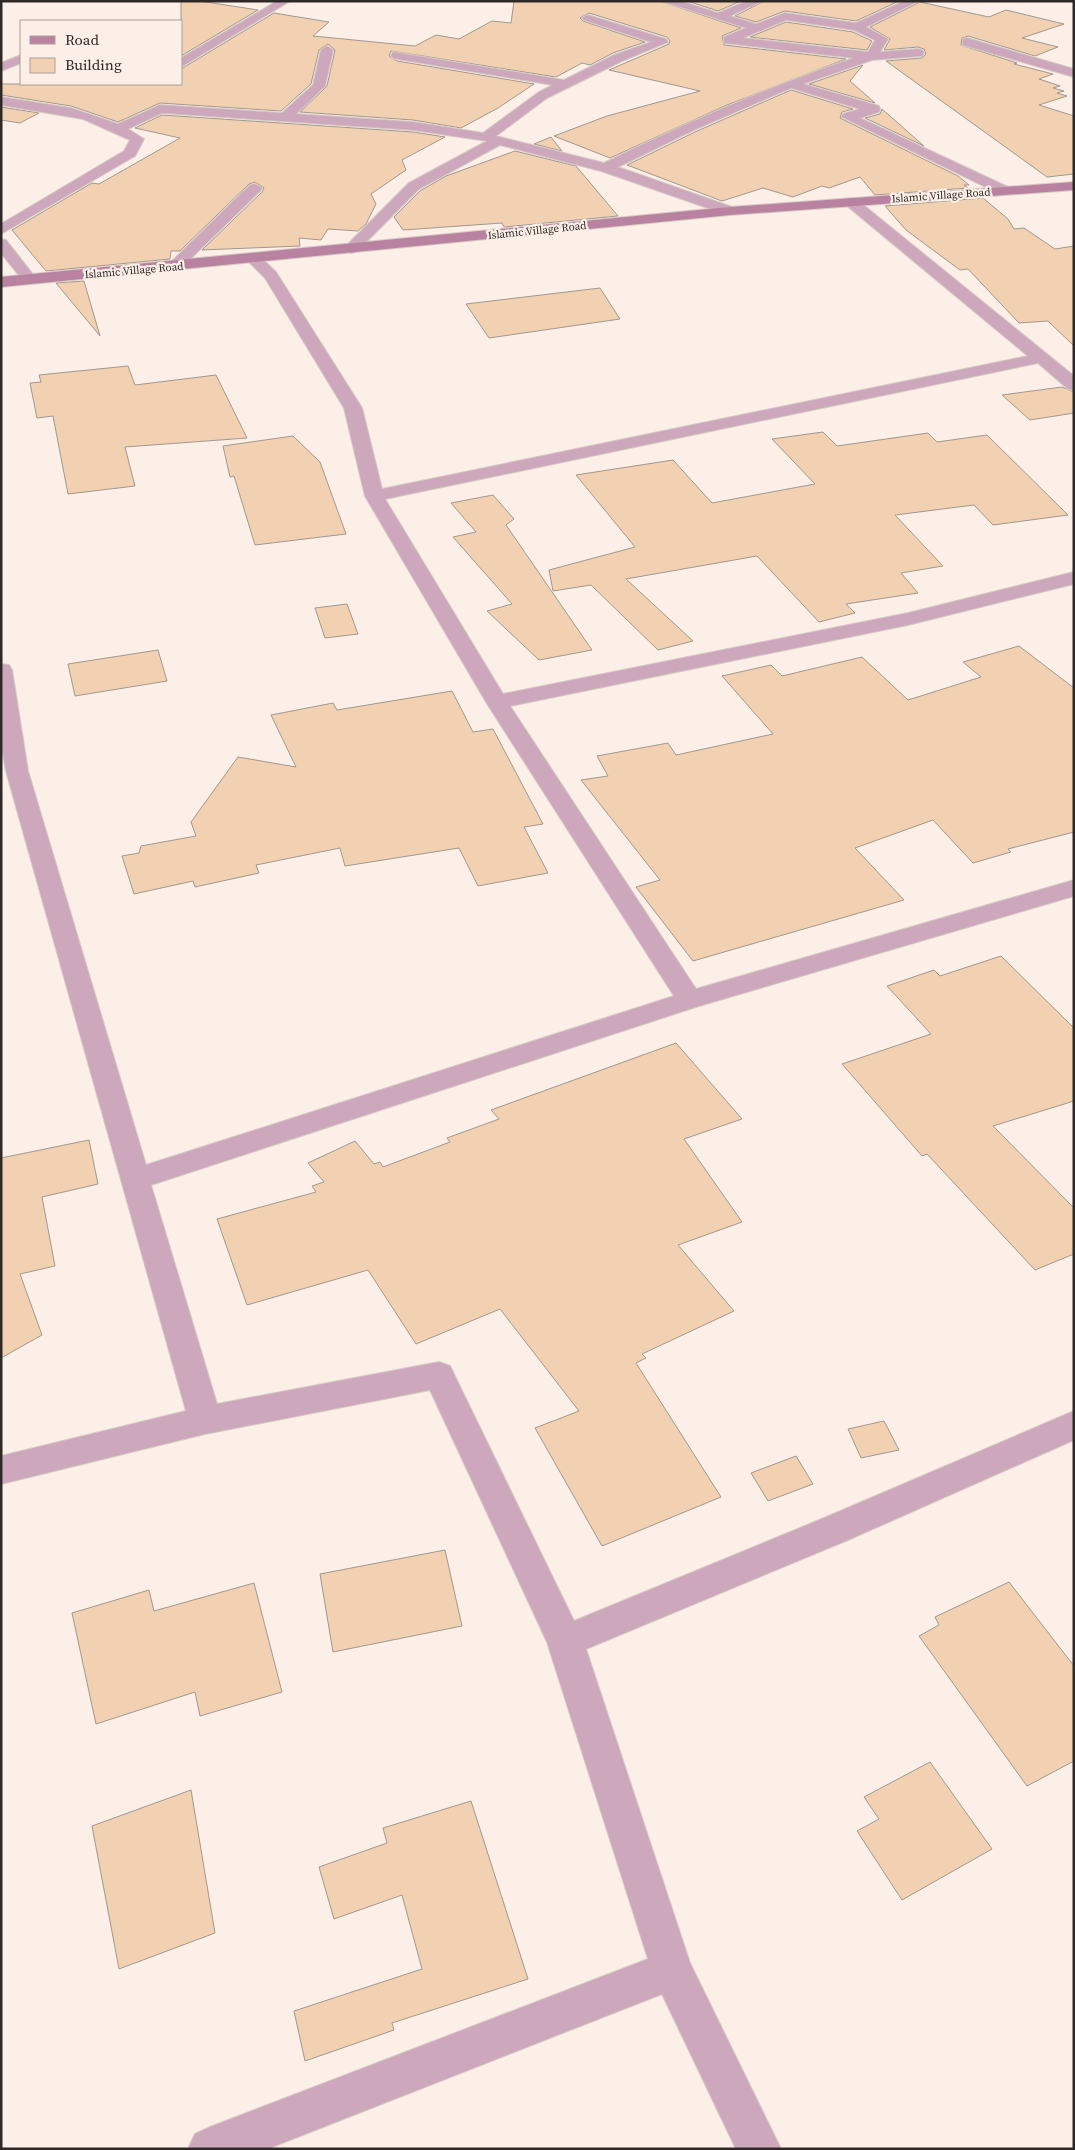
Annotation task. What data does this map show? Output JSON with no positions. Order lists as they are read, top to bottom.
{
  "streets": {
    "street": ["Islamic Village Road"]
  },
  "legend": ["Road", "Building"]
}
